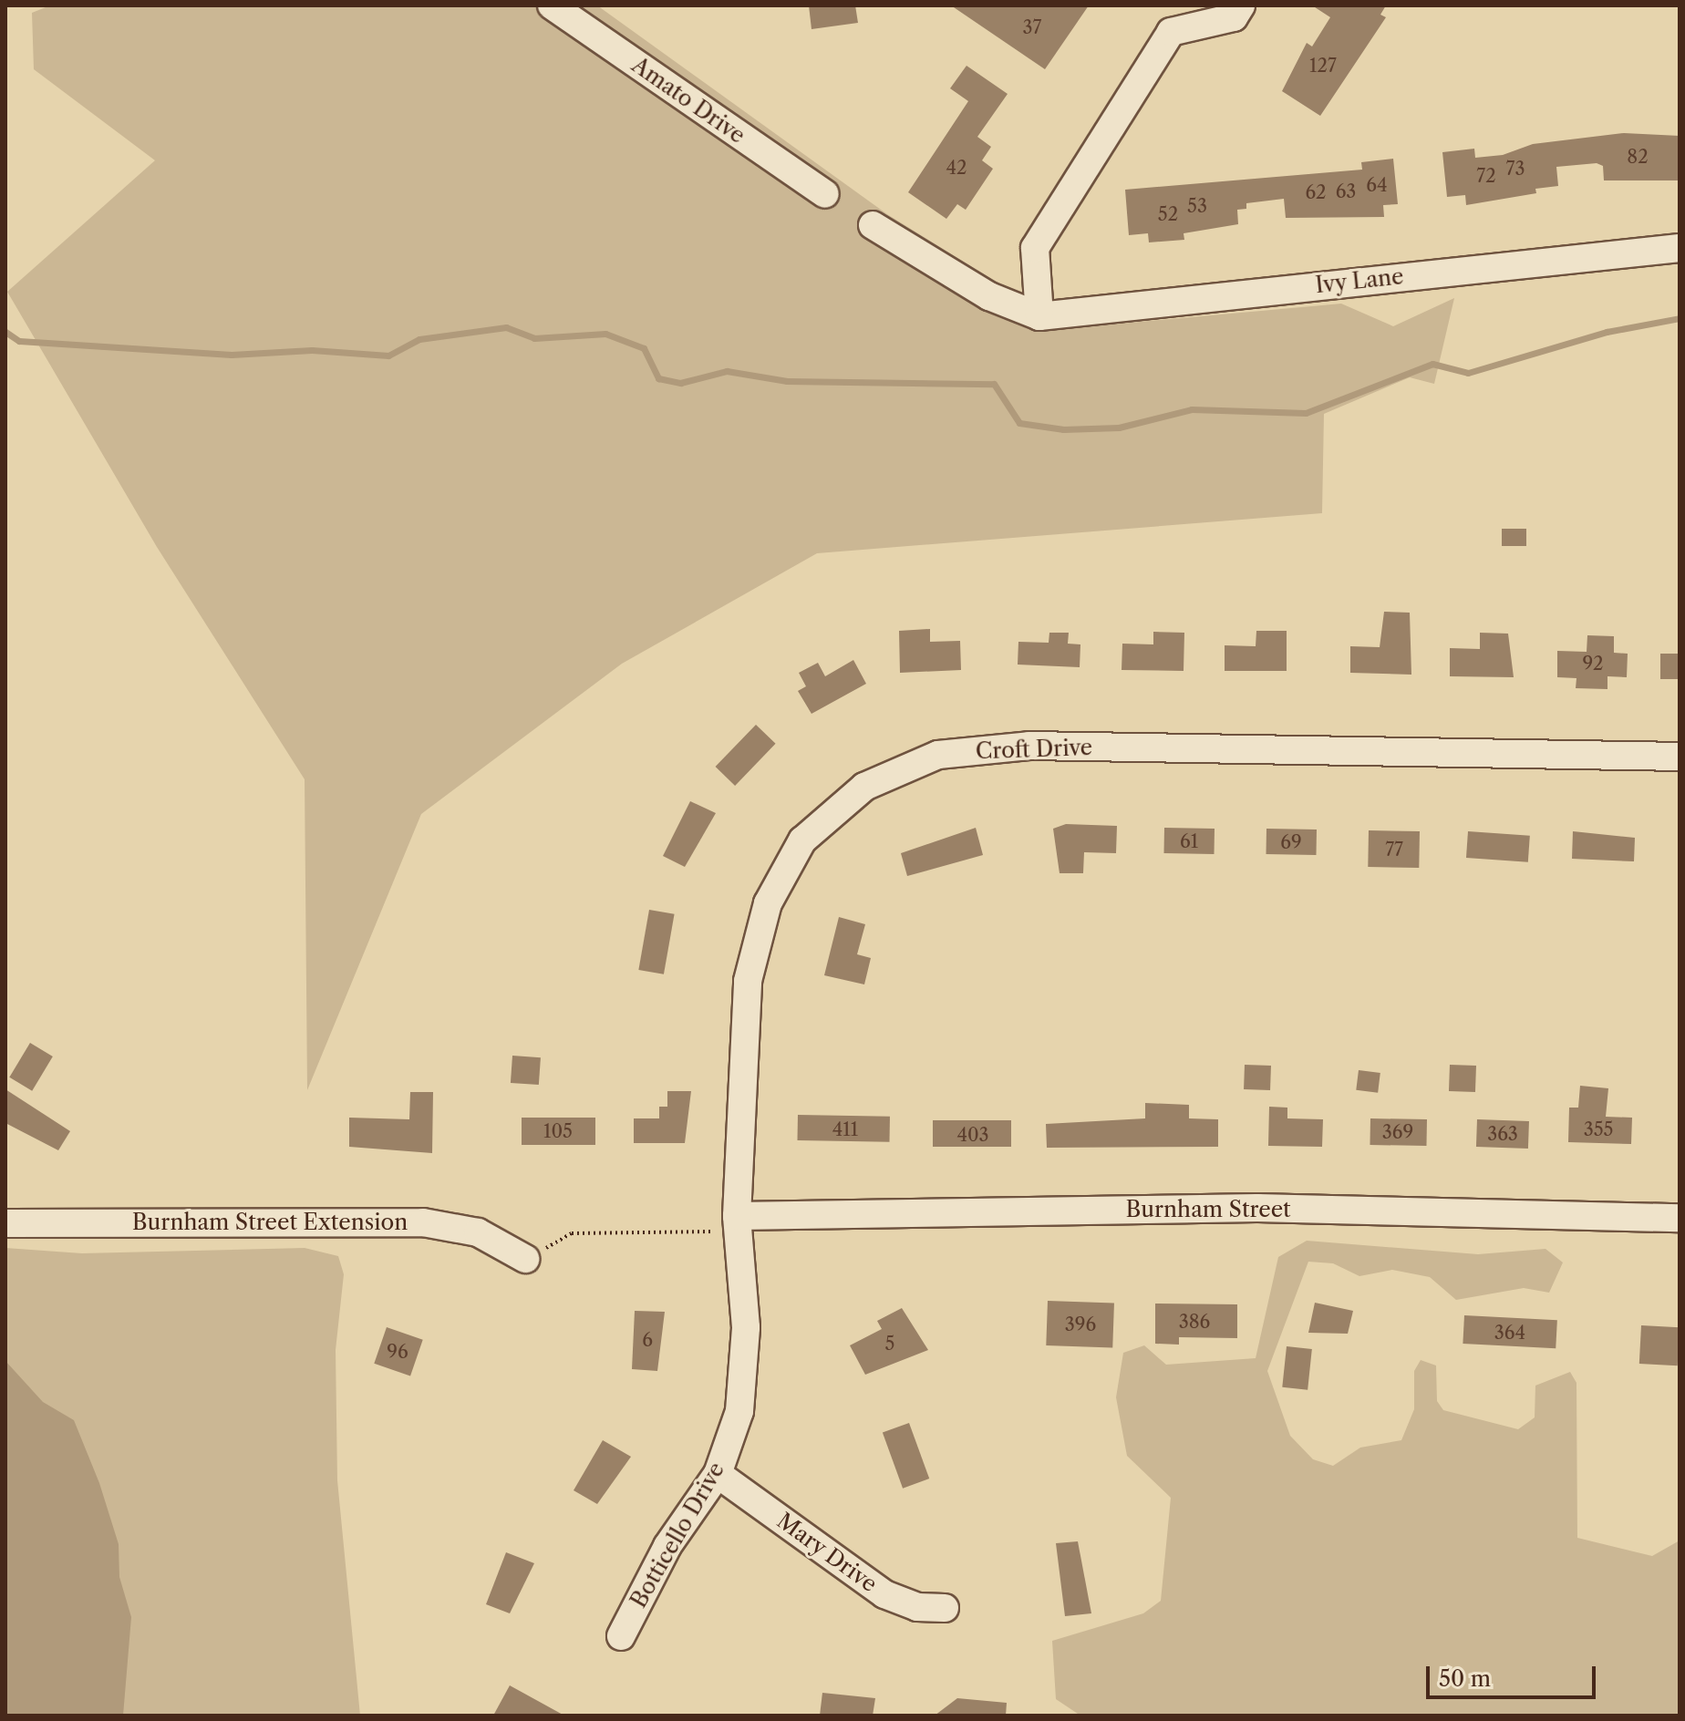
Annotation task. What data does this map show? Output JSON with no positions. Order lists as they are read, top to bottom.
{
  "streets": {
    "street": [
      "Amato Drive",
      "Ivy Lane",
      "Croft Drive",
      "Burnham Street",
      "Burnham Street Extension",
      "Botticello Drive",
      "Mary Drive"
    ]
  },
  "crossings": [
    ["Croft Drive", "Burnham Street"],
    ["Croft Drive", "Botticello Drive"],
    ["Burnham Street", "Botticello Drive"],
    ["Botticello Drive", "Mary Drive"]
  ],
  "house_numbers": [
    "37",
    "127",
    "82",
    "42",
    "73",
    "72",
    "64",
    "63",
    "62",
    "53",
    "52",
    "92",
    "61",
    "69",
    "77",
    "411",
    "355",
    "105",
    "369",
    "363",
    "403",
    "386",
    "396",
    "364",
    "6",
    "5",
    "96"
  ],
  "scale_bar": "50 m"
}
